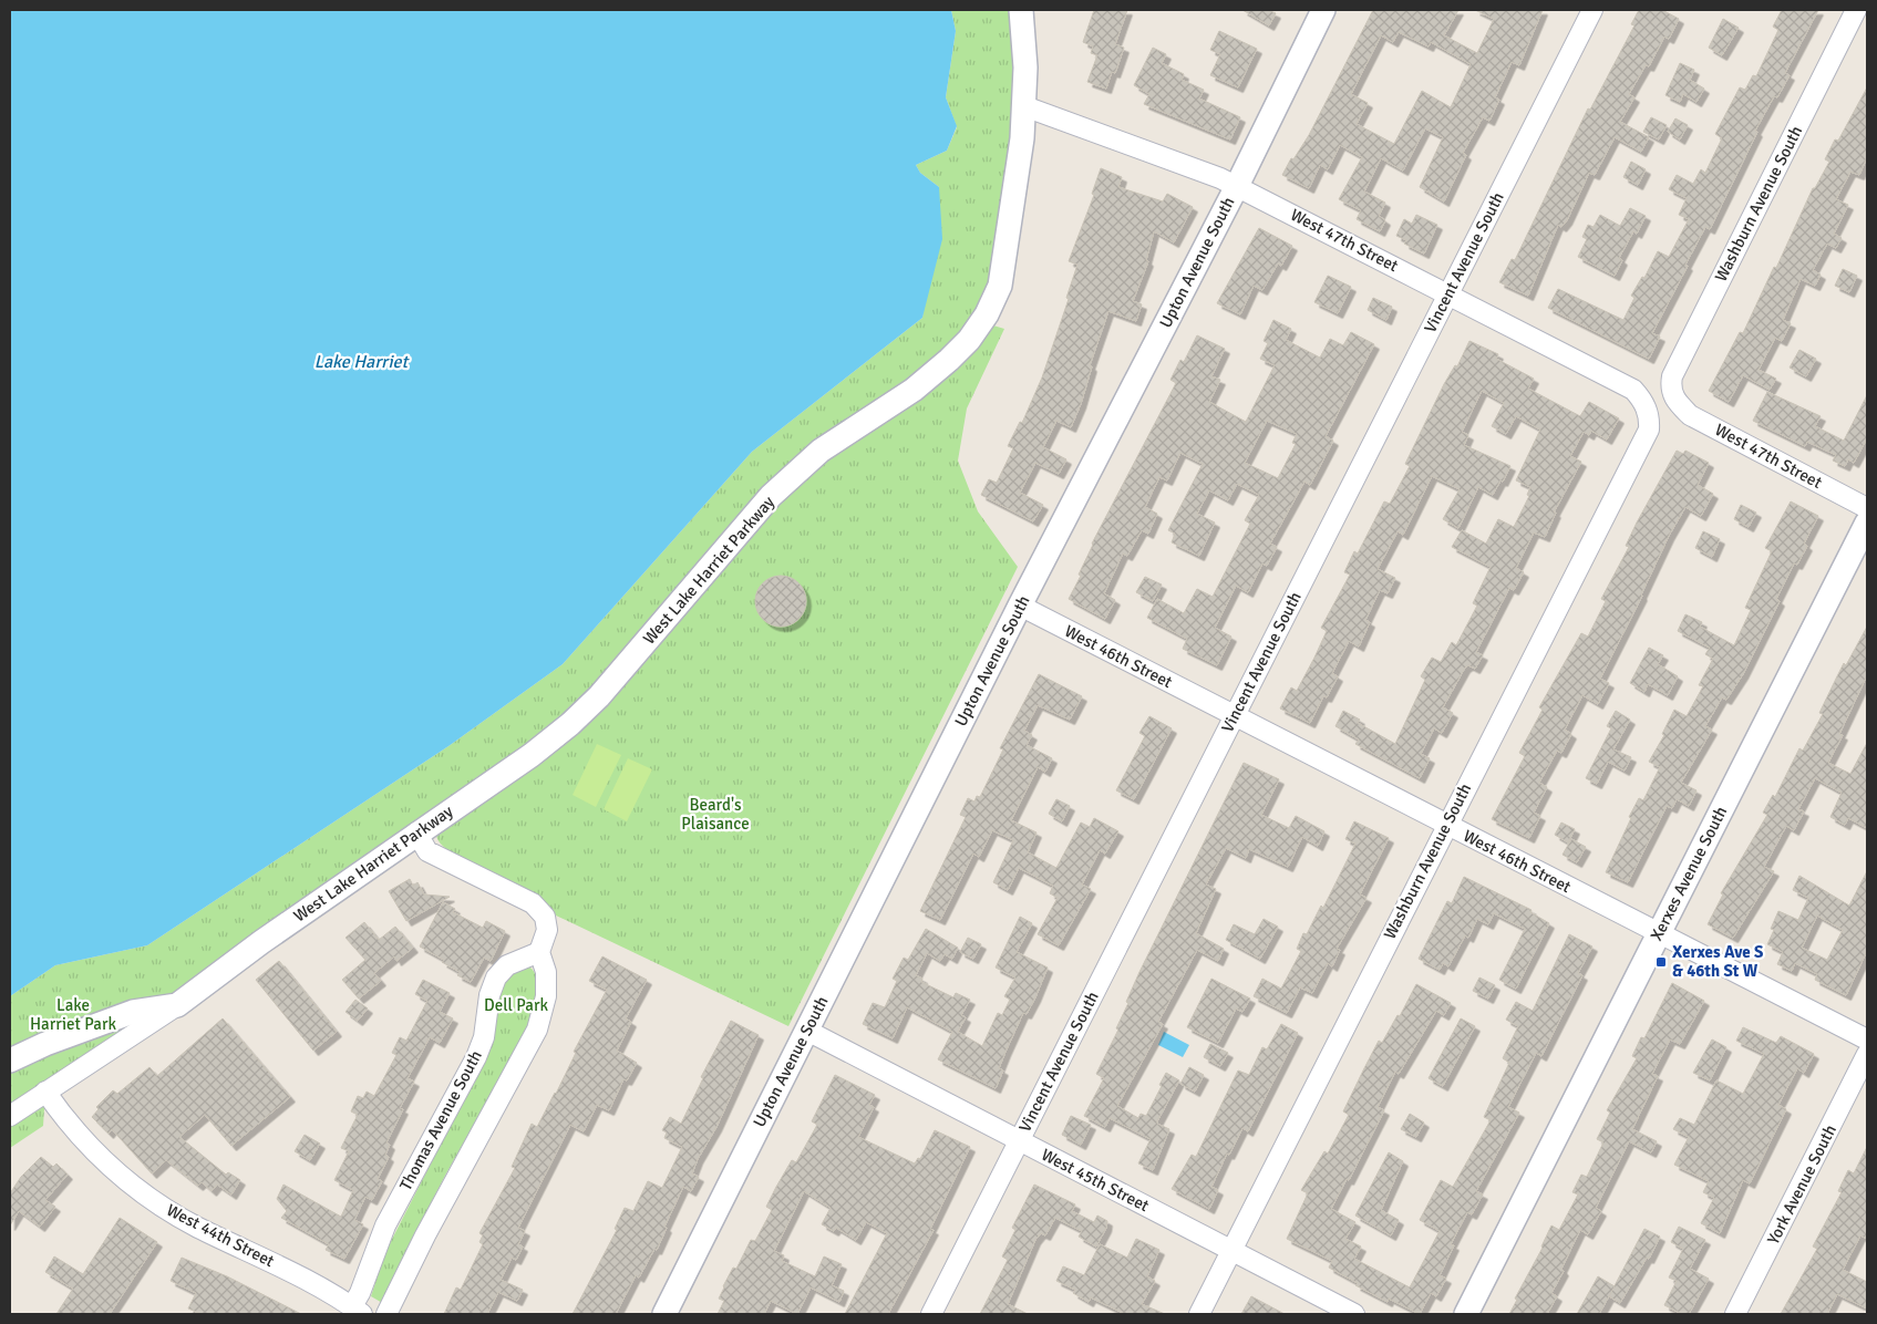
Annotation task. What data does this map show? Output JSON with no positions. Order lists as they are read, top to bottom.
{
  "streets": {
    "street": [
      "Washburn Avenue South",
      "West 47th Street",
      "Upton Avenue South",
      "Vincent Avenue South",
      "West Lake Harriet Parkway",
      "West 46th Street",
      "Xerxes Avenue South",
      "Thomas Avenue South",
      "West 45th Street",
      "York Avenue South",
      "West 44th Street"
    ]
  },
  "crossings": [
    ["Washburn Avenue South", "West 47th Street"],
    ["Washburn Avenue South", "West 46th Street"],
    ["Washburn Avenue South", "West 45th Street"],
    ["West 47th Street", "Upton Avenue South"],
    ["West 47th Street", "Vincent Avenue South"],
    ["West 47th Street", "West Lake Harriet Parkway"],
    ["Upton Avenue South", "West 46th Street"],
    ["Upton Avenue South", "West 45th Street"],
    ["Vincent Avenue South", "West 46th Street"],
    ["Vincent Avenue South", "West 45th Street"],
    ["West Lake Harriet Parkway", "West 44th Street"],
    ["West 46th Street", "Xerxes Avenue South"],
    ["Thomas Avenue South", "West 44th Street"]
  ],
  "water": ["Lake Harriet"],
  "parks": ["Beard's Plaisance", "Lake Harriet Park", "Dell Park"],
  "places": {
    "transit": ["Xerxes Ave S & 46th St W"]
  }
}
